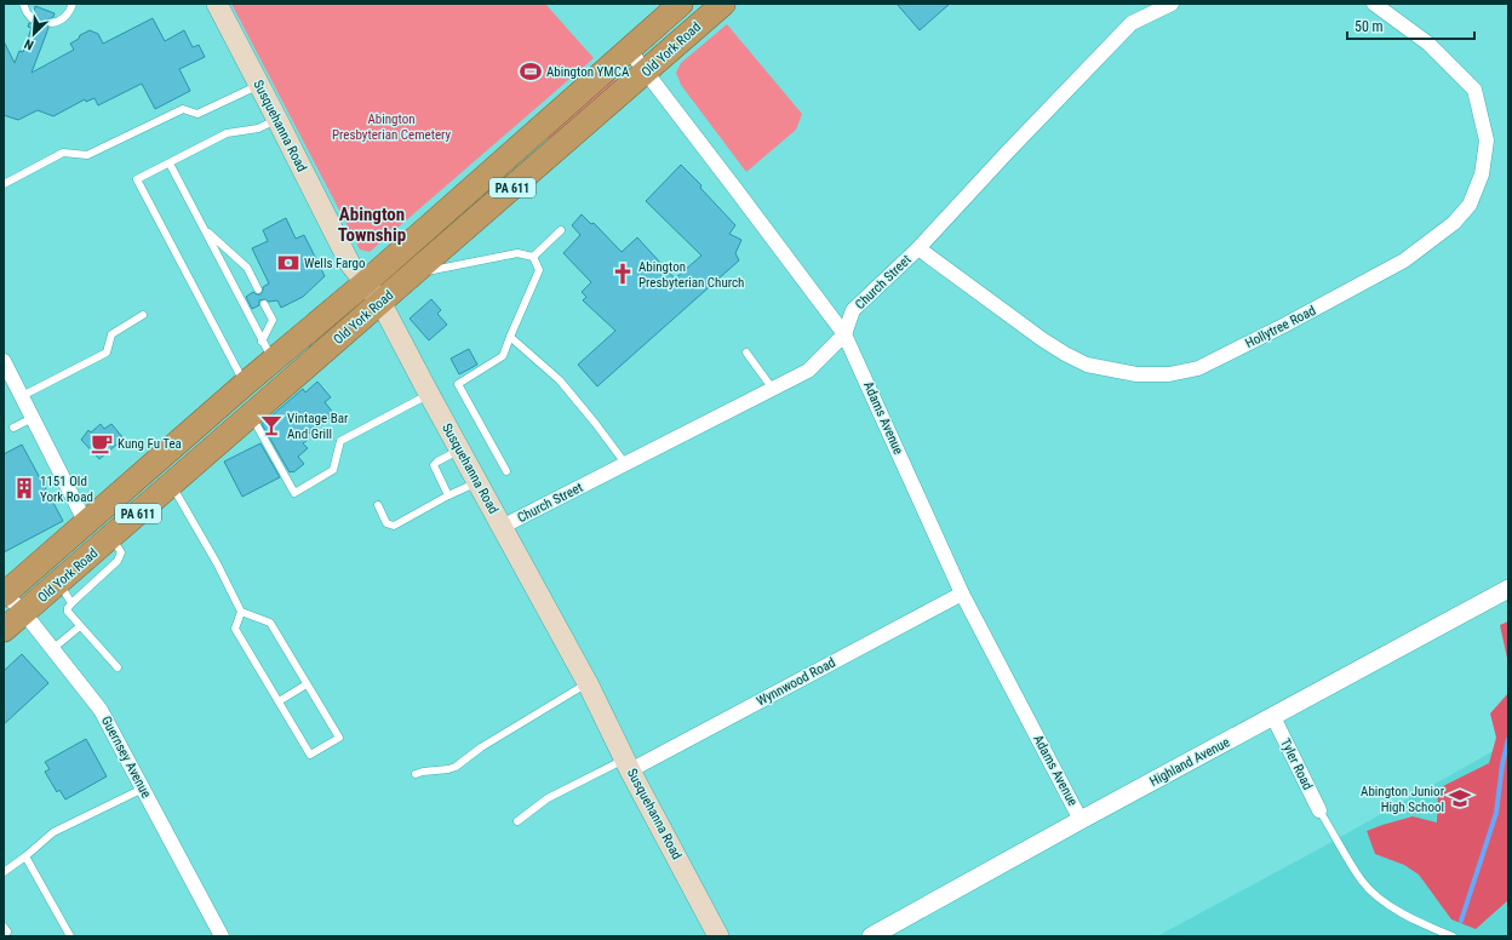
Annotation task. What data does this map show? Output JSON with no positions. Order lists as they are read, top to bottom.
{
  "streets": {
    "highway": ["Old York Road", "PA 611"],
    "main road": ["Susquehanna Road"],
    "street": [
      "Church Street",
      "Hollytree Road",
      "Adams Avenue",
      "Wynnwood Road",
      "Guernsey Avenue",
      "Highland Avenue",
      "Tyler Road"
    ]
  },
  "crossings": [
    ["Old York Road", "Susquehanna Road"],
    ["Old York Road", "Adams Avenue"],
    ["Old York Road", "Guernsey Avenue"],
    ["Susquehanna Road", "Church Street"],
    ["Susquehanna Road", "Wynnwood Road"],
    ["Church Street", "Hollytree Road"],
    ["Church Street", "Adams Avenue"],
    ["Adams Avenue", "Wynnwood Road"],
    ["Adams Avenue", "Highland Avenue"],
    ["Highland Avenue", "Tyler Road"]
  ],
  "districts": ["Abington Township"],
  "parks": ["Abington Presbyterian Cemetery"],
  "places": {
    "sports": ["Abington YMCA"],
    "bank": ["Wells Fargo"],
    "church": ["Abington Presbyterian Church"],
    "bar": ["Vintage Bar And Grill"],
    "cafe": ["Kung Fu Tea"],
    "building": ["1151 Old York Road"],
    "school or university": ["Abington Junior High School"]
  },
  "scale_bar": "50 m",
  "north": "bottom left"
}
